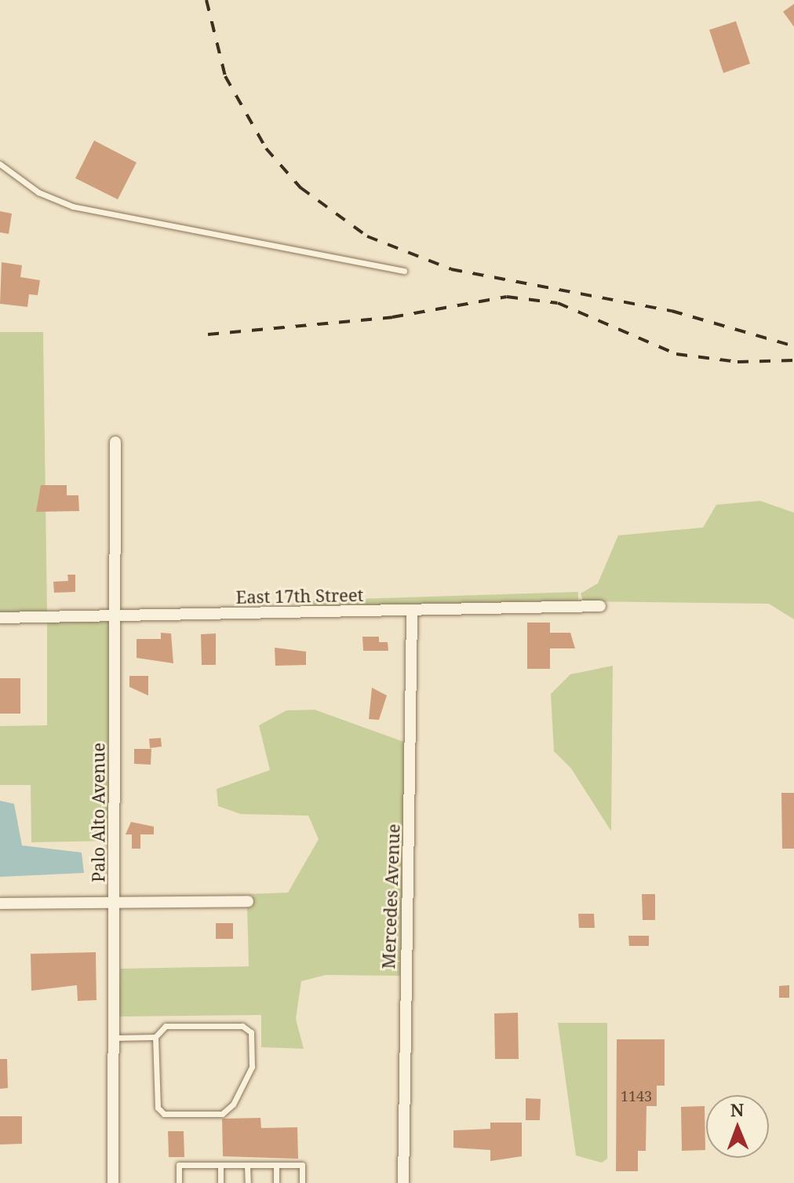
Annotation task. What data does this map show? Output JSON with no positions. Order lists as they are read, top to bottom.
{
  "streets": {
    "street": ["East 17th Street", "Palo Alto Avenue", "Mercedes Avenue"]
  },
  "crossings": [
    ["East 17th Street", "Palo Alto Avenue"],
    ["East 17th Street", "Mercedes Avenue"]
  ],
  "house_numbers": ["1143"],
  "north": "top"
}
